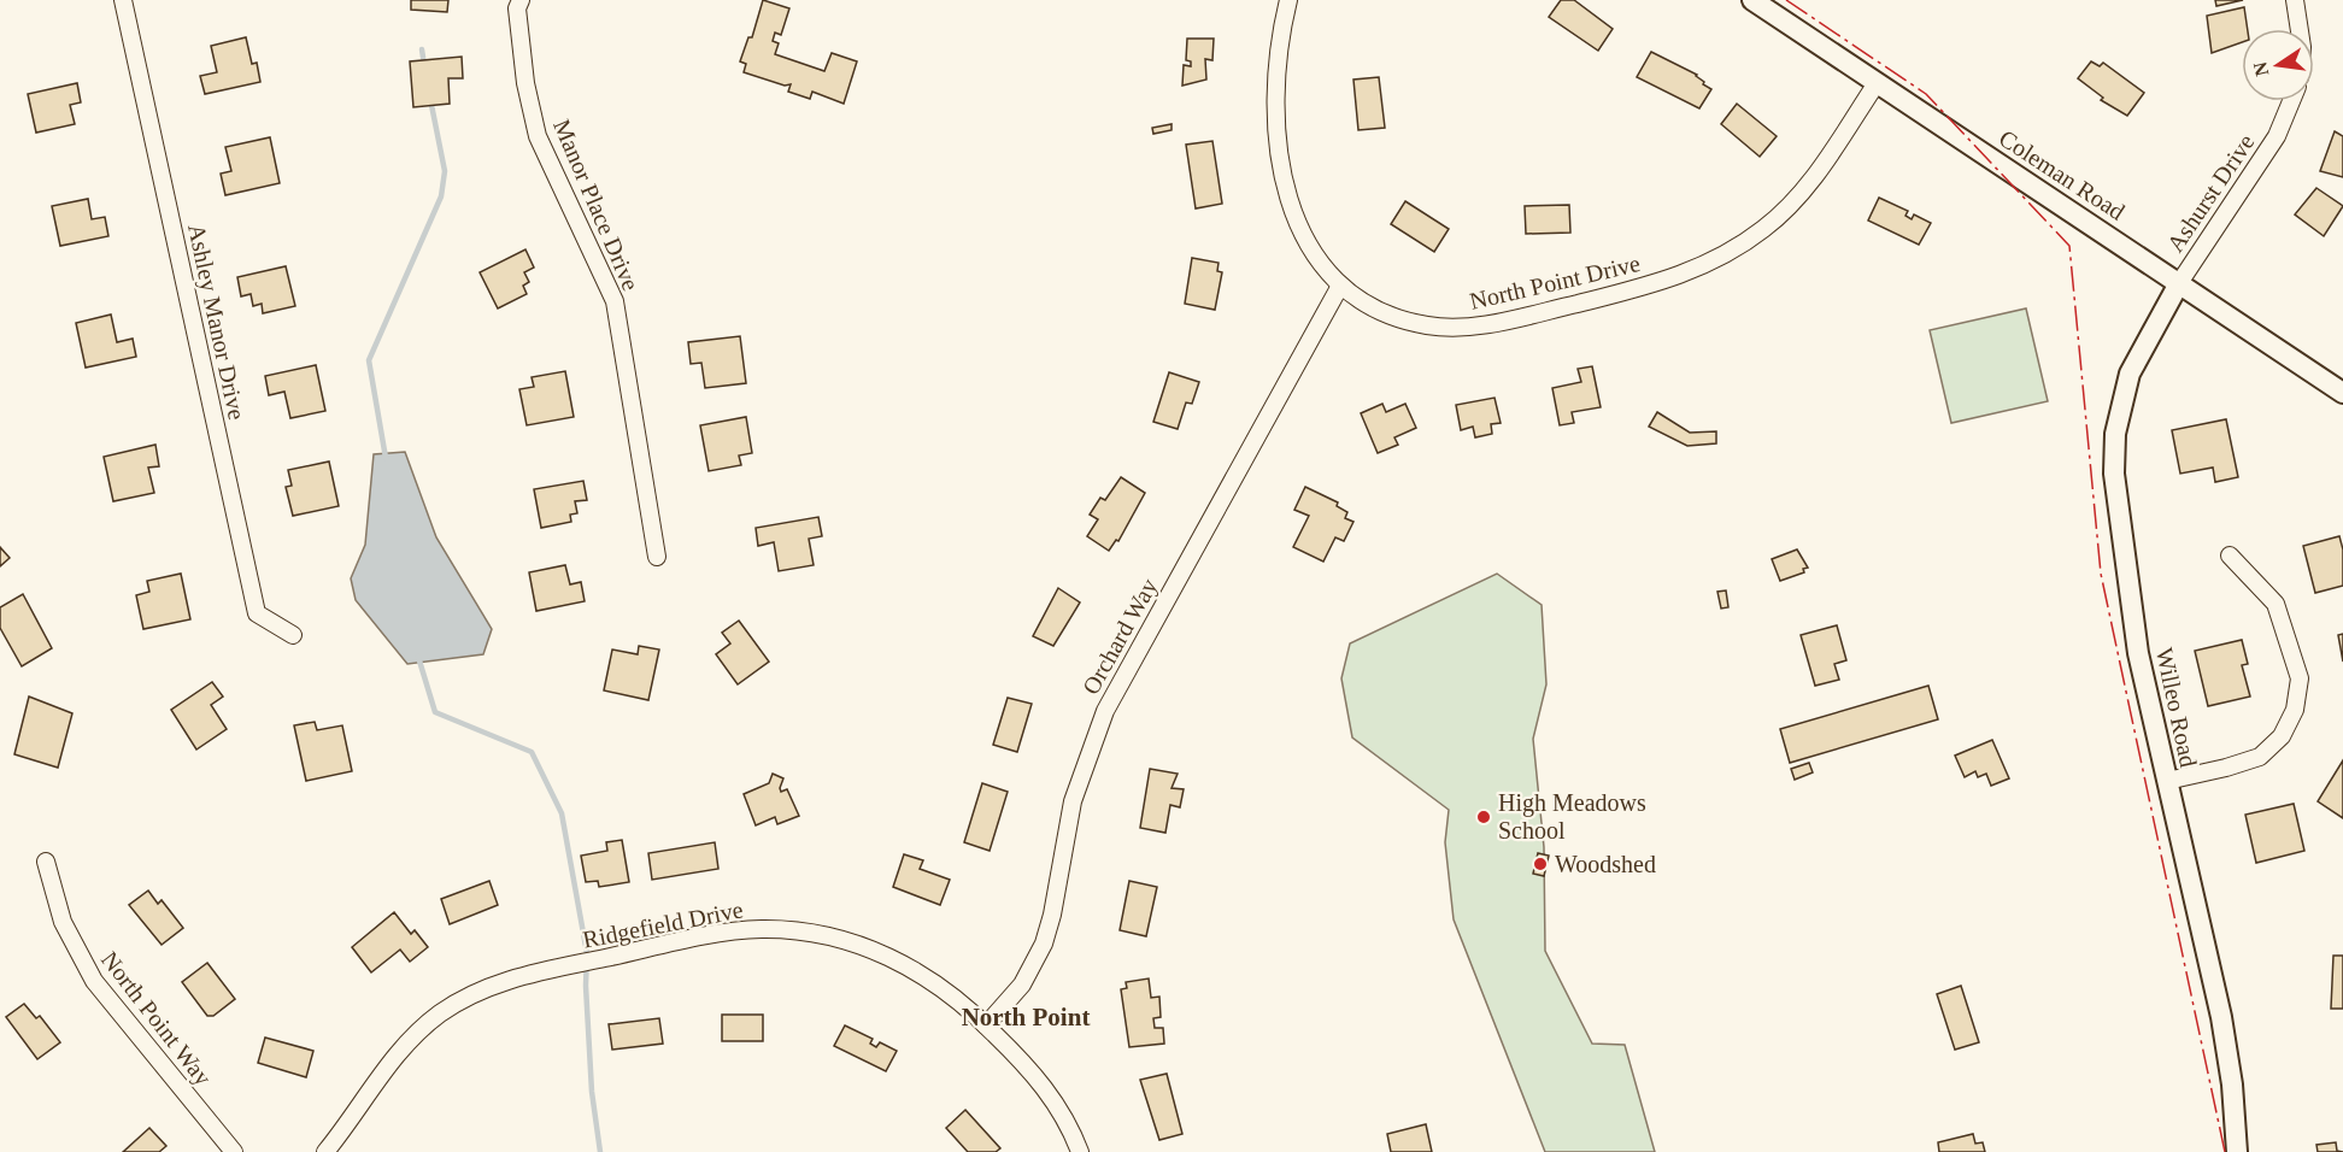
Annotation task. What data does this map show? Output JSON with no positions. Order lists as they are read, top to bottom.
{
  "streets": {
    "street": [
      "Coleman Road",
      "Ashurst Drive",
      "Manor Place Drive",
      "North Point Drive",
      "Ashley Manor Drive",
      "Orchard Way",
      "Willeo Road",
      "Ridgefield Drive",
      "North Point Way"
    ]
  },
  "crossings": [
    ["Coleman Road", "Ashurst Drive"],
    ["Coleman Road", "North Point Drive"],
    ["Coleman Road", "Willeo Road"],
    ["Ashurst Drive", "Willeo Road"],
    ["North Point Drive", "Orchard Way"],
    ["Orchard Way", "Ridgefield Drive"]
  ],
  "districts": ["North Point"],
  "places": ["High Meadows School", "Woodshed"],
  "north": "left"
}
